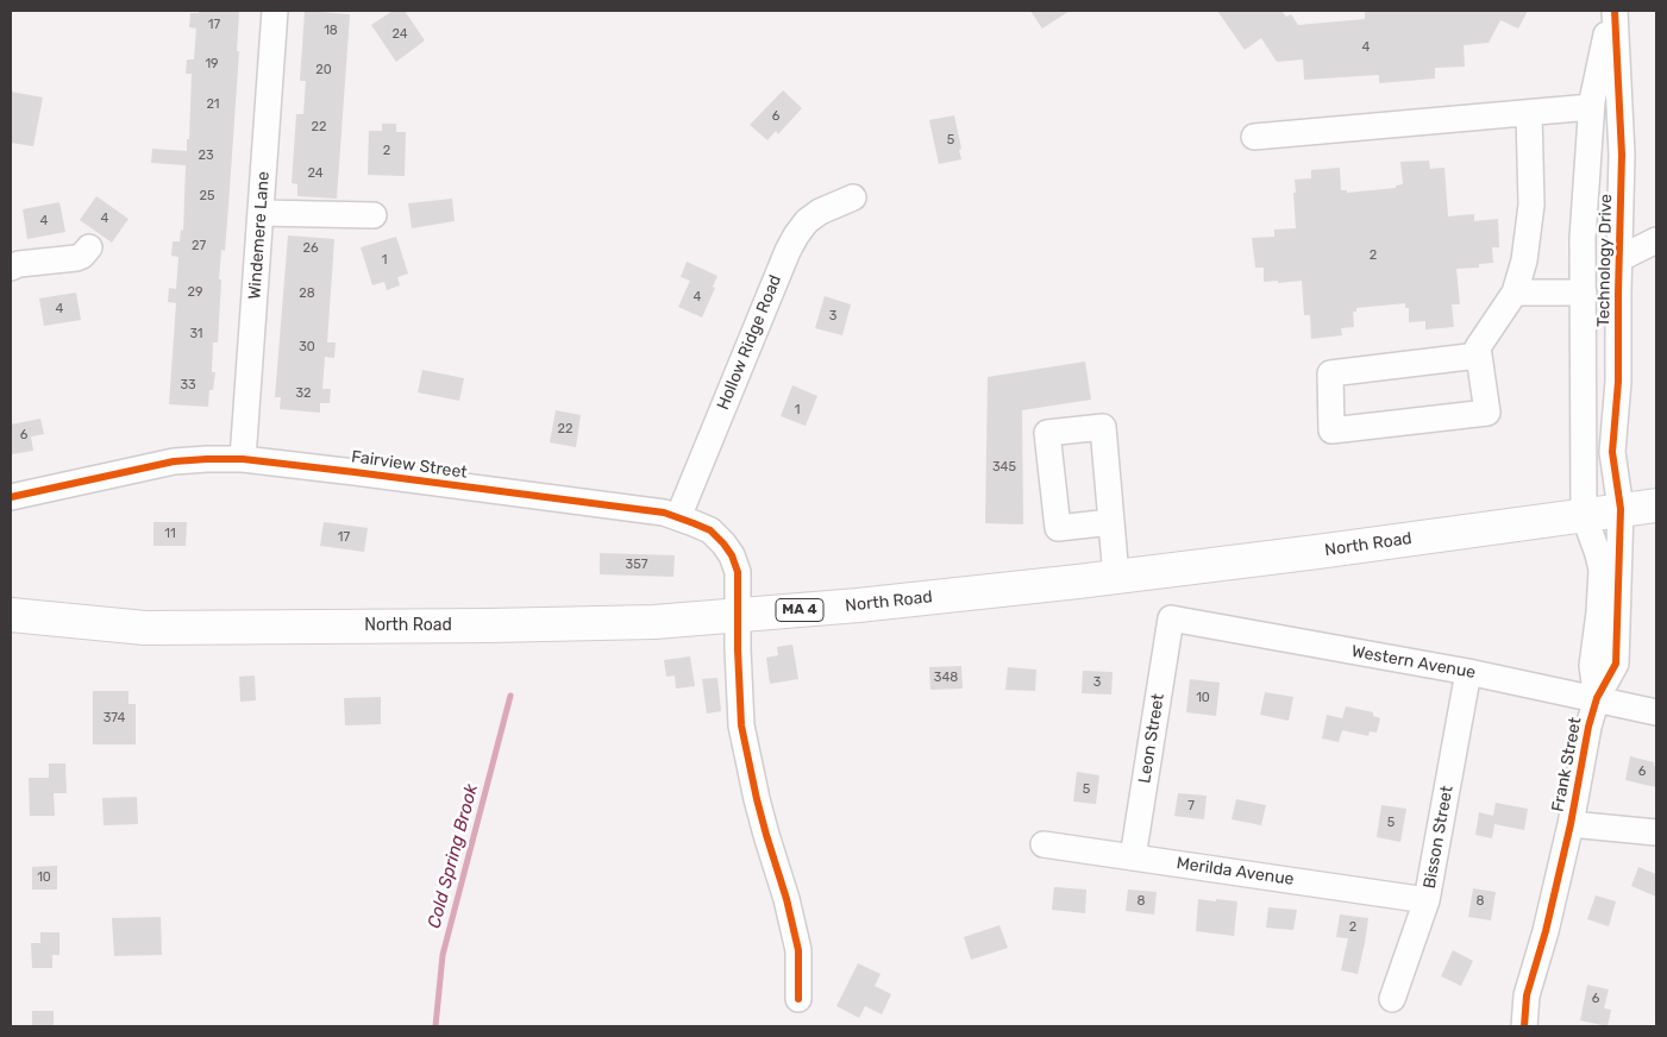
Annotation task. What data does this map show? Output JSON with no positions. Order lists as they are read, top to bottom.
{
  "streets": {
    "main road": ["North Road", "MA 4"],
    "street": [
      "Windemere Lane",
      "Technology Drive",
      "Hollow Ridge Road",
      "Fairview Street",
      "Western Avenue",
      "Leon Street",
      "Frank Street",
      "Bisson Street",
      "Merilda Avenue"
    ]
  },
  "crossings": [
    ["Windemere Lane", "Fairview Street"],
    ["Technology Drive", "North Road"],
    ["Technology Drive", "Frank Street"],
    ["Hollow Ridge Road", "Fairview Street"],
    ["Fairview Street", "North Road"],
    ["North Road", "Frank Street"],
    ["Western Avenue", "Leon Street"],
    ["Western Avenue", "Frank Street"],
    ["Western Avenue", "Bisson Street"],
    ["Leon Street", "Merilda Avenue"],
    ["Bisson Street", "Merilda Avenue"]
  ],
  "water": ["Cold Spring Brook"],
  "house_numbers": [
    "17",
    "18",
    "24",
    "4",
    "19",
    "20",
    "21",
    "6",
    "22",
    "5",
    "2",
    "23",
    "24",
    "25",
    "4",
    "4",
    "27",
    "26",
    "2",
    "1",
    "29",
    "28",
    "4",
    "4",
    "3",
    "31",
    "30",
    "33",
    "32",
    "1",
    "22",
    "6",
    "345",
    "11",
    "17",
    "357",
    "348",
    "3",
    "10",
    "374",
    "6",
    "5",
    "7",
    "5",
    "10",
    "8",
    "8",
    "2",
    "6"
  ]
}
